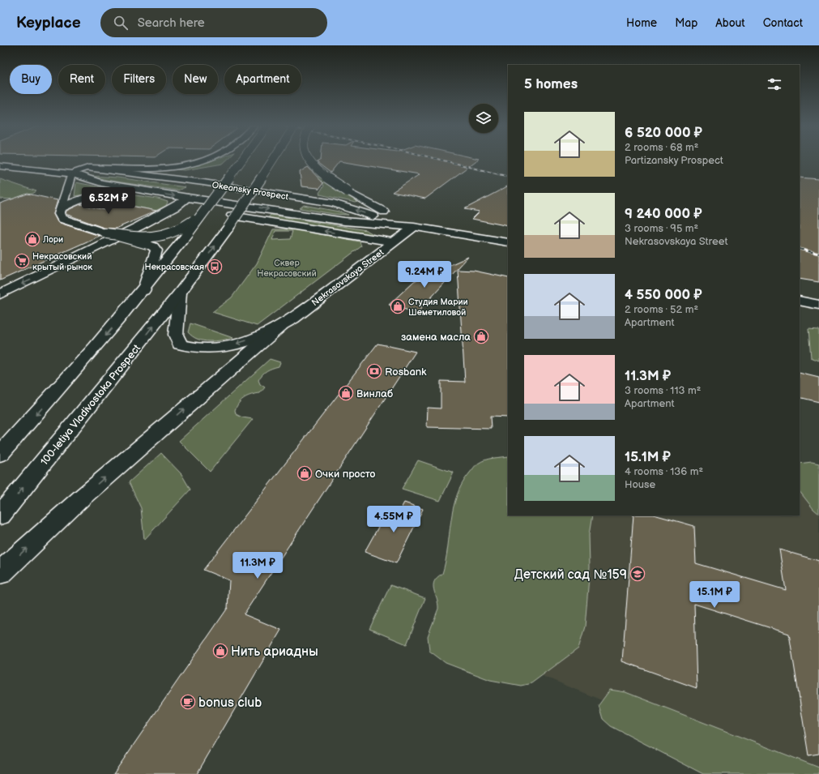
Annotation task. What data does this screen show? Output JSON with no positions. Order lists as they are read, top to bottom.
{
  "streets": {
    "main road": ["Okeansky Prospect", "Nekrasovskaya Street", "100-letiya Vladivostoka Prospect"]
  },
  "crossings": [
    ["Okeansky Prospect", "Nekrasovskaya Street"]
  ],
  "parks": ["Сквер Некрасовский"],
  "places": {
    "shop": [
      "Лори",
      "Студия Марии Шеметиловой",
      "замена масла",
      "Винлаб",
      "Очки просто",
      "Нить ариадны"
    ],
    "supermarket": ["Некрасовский крытый рынок"],
    "bus stop": ["Некрасовская"],
    "bank": ["Rosbank"],
    "school or university": ["Детский сад №159"],
    "cafe": ["bonus club"]
  },
  "page": {
    "header": "Keyplace",
    "search": "Search here",
    "nav": [
      "Home",
      "Map",
      "About",
      "Contact"
    ],
    "chip": [
      "Buy",
      "Rent",
      "Filters",
      "New",
      "Apartment"
    ],
    "heading": "5 homes",
    "list": [
      {
        "name": "6 520 000 ₽",
        "note": "2 rooms · 68 m² · Partizansky Prospect"
      },
      {
        "name": "9 240 000 ₽",
        "note": "3 rooms · 95 m² · Nekrasovskaya Street"
      },
      {
        "name": "4 550 000 ₽",
        "note": "2 rooms · 52 m² · Apartment"
      },
      {
        "name": "11.3M ₽",
        "note": "3 rooms · 113 m² · Apartment"
      },
      {
        "name": "15.1M ₽",
        "note": "4 rooms · 136 m² · House"
      }
    ],
    "price": [
      "6.52M ₽",
      "9.24M ₽",
      "4.55M ₽",
      "11.3M ₽",
      "15.1M ₽"
    ]
  }
}
